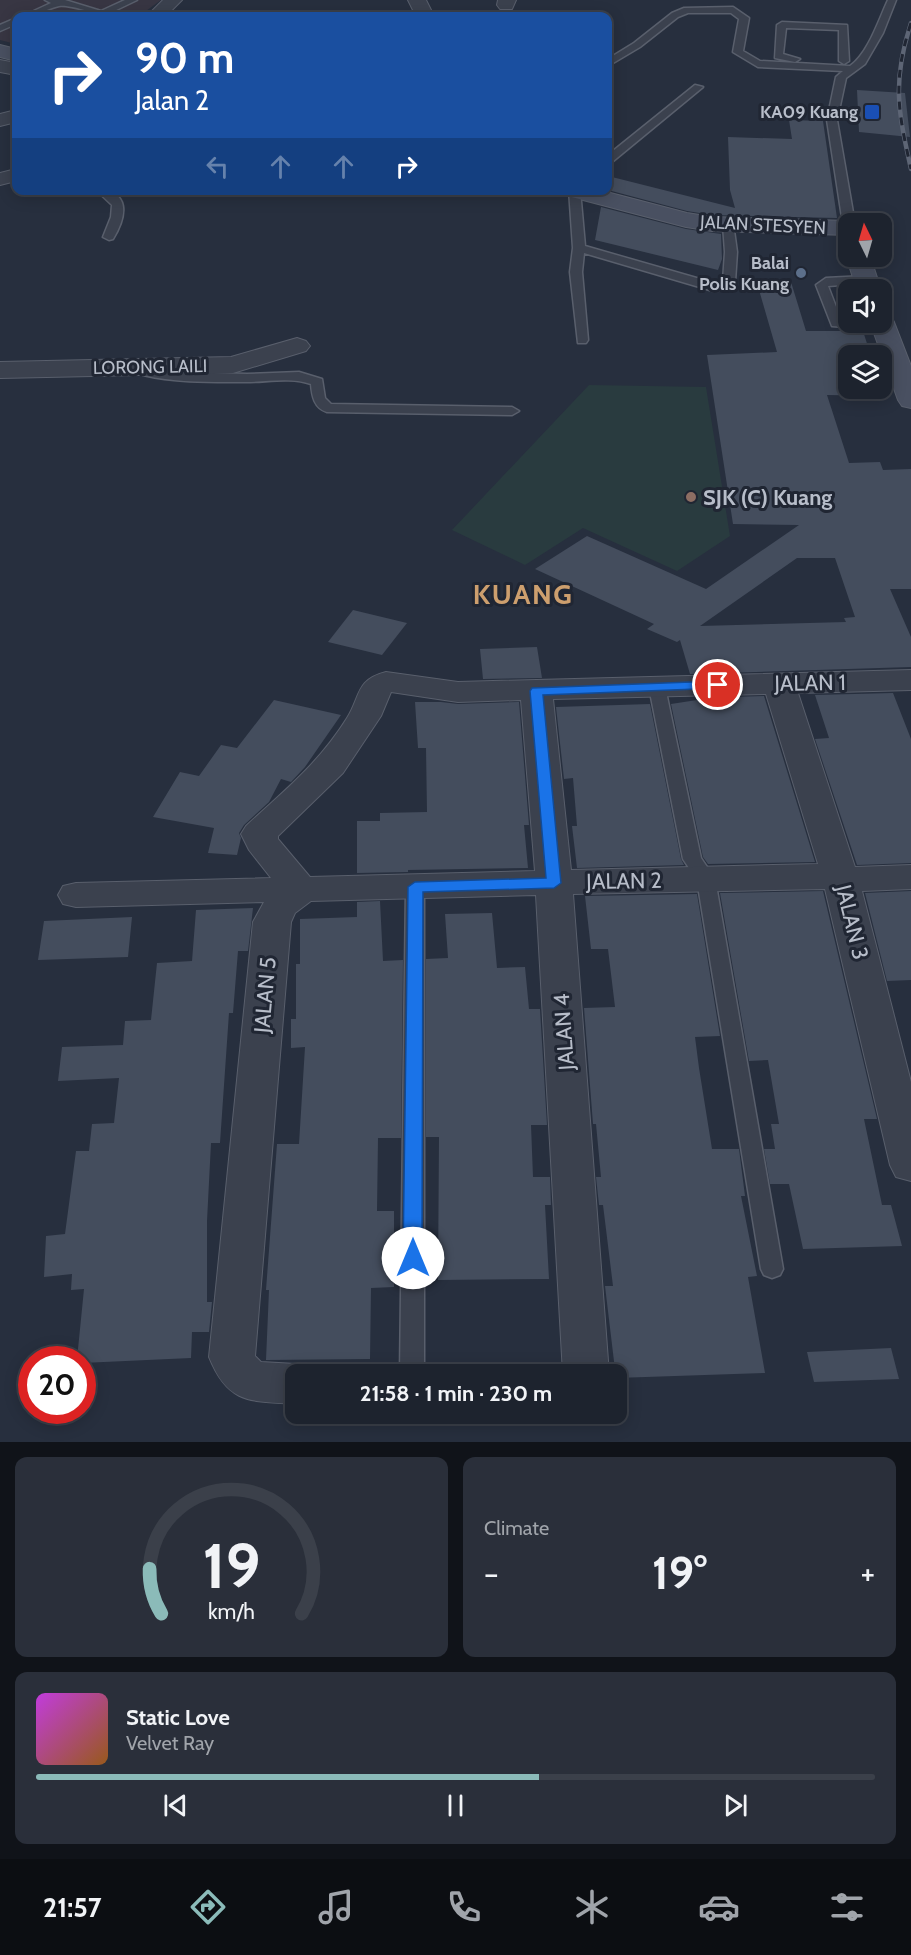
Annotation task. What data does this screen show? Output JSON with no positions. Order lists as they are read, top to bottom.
{
  "streets": {
    "main road": ["JALAN STESYEN"],
    "street": [
      "LORONG LAILI",
      "JALAN 1",
      "JALAN 2",
      "JALAN 3",
      "JALAN 5",
      "JALAN 4"
    ]
  },
  "crossings": [
    ["JALAN 1", "JALAN 2"],
    ["JALAN 1", "JALAN 3"],
    ["JALAN 1", "JALAN 5"],
    ["JALAN 1", "JALAN 4"],
    ["JALAN 2", "JALAN 3"],
    ["JALAN 2", "JALAN 5"],
    ["JALAN 2", "JALAN 4"]
  ],
  "districts": ["KUANG"],
  "places": {
    "transit": ["KA09 Kuang"],
    "other": ["Balai Polis Kuang", "SJK (C) Kuang"]
  },
  "north": "top",
  "page": {
    "turn": ["90 m", "Jalan 2"],
    "limit": "20",
    "trip": "21:58 · 1 min · 230 m",
    "tile": "Climate",
    "heat": ["−", "19°", "+"],
    "song": ["Static Love", "Velvet Ray"],
    "tabs": "21:57",
    "gauge": ["19", "km/h"]
  }
}
